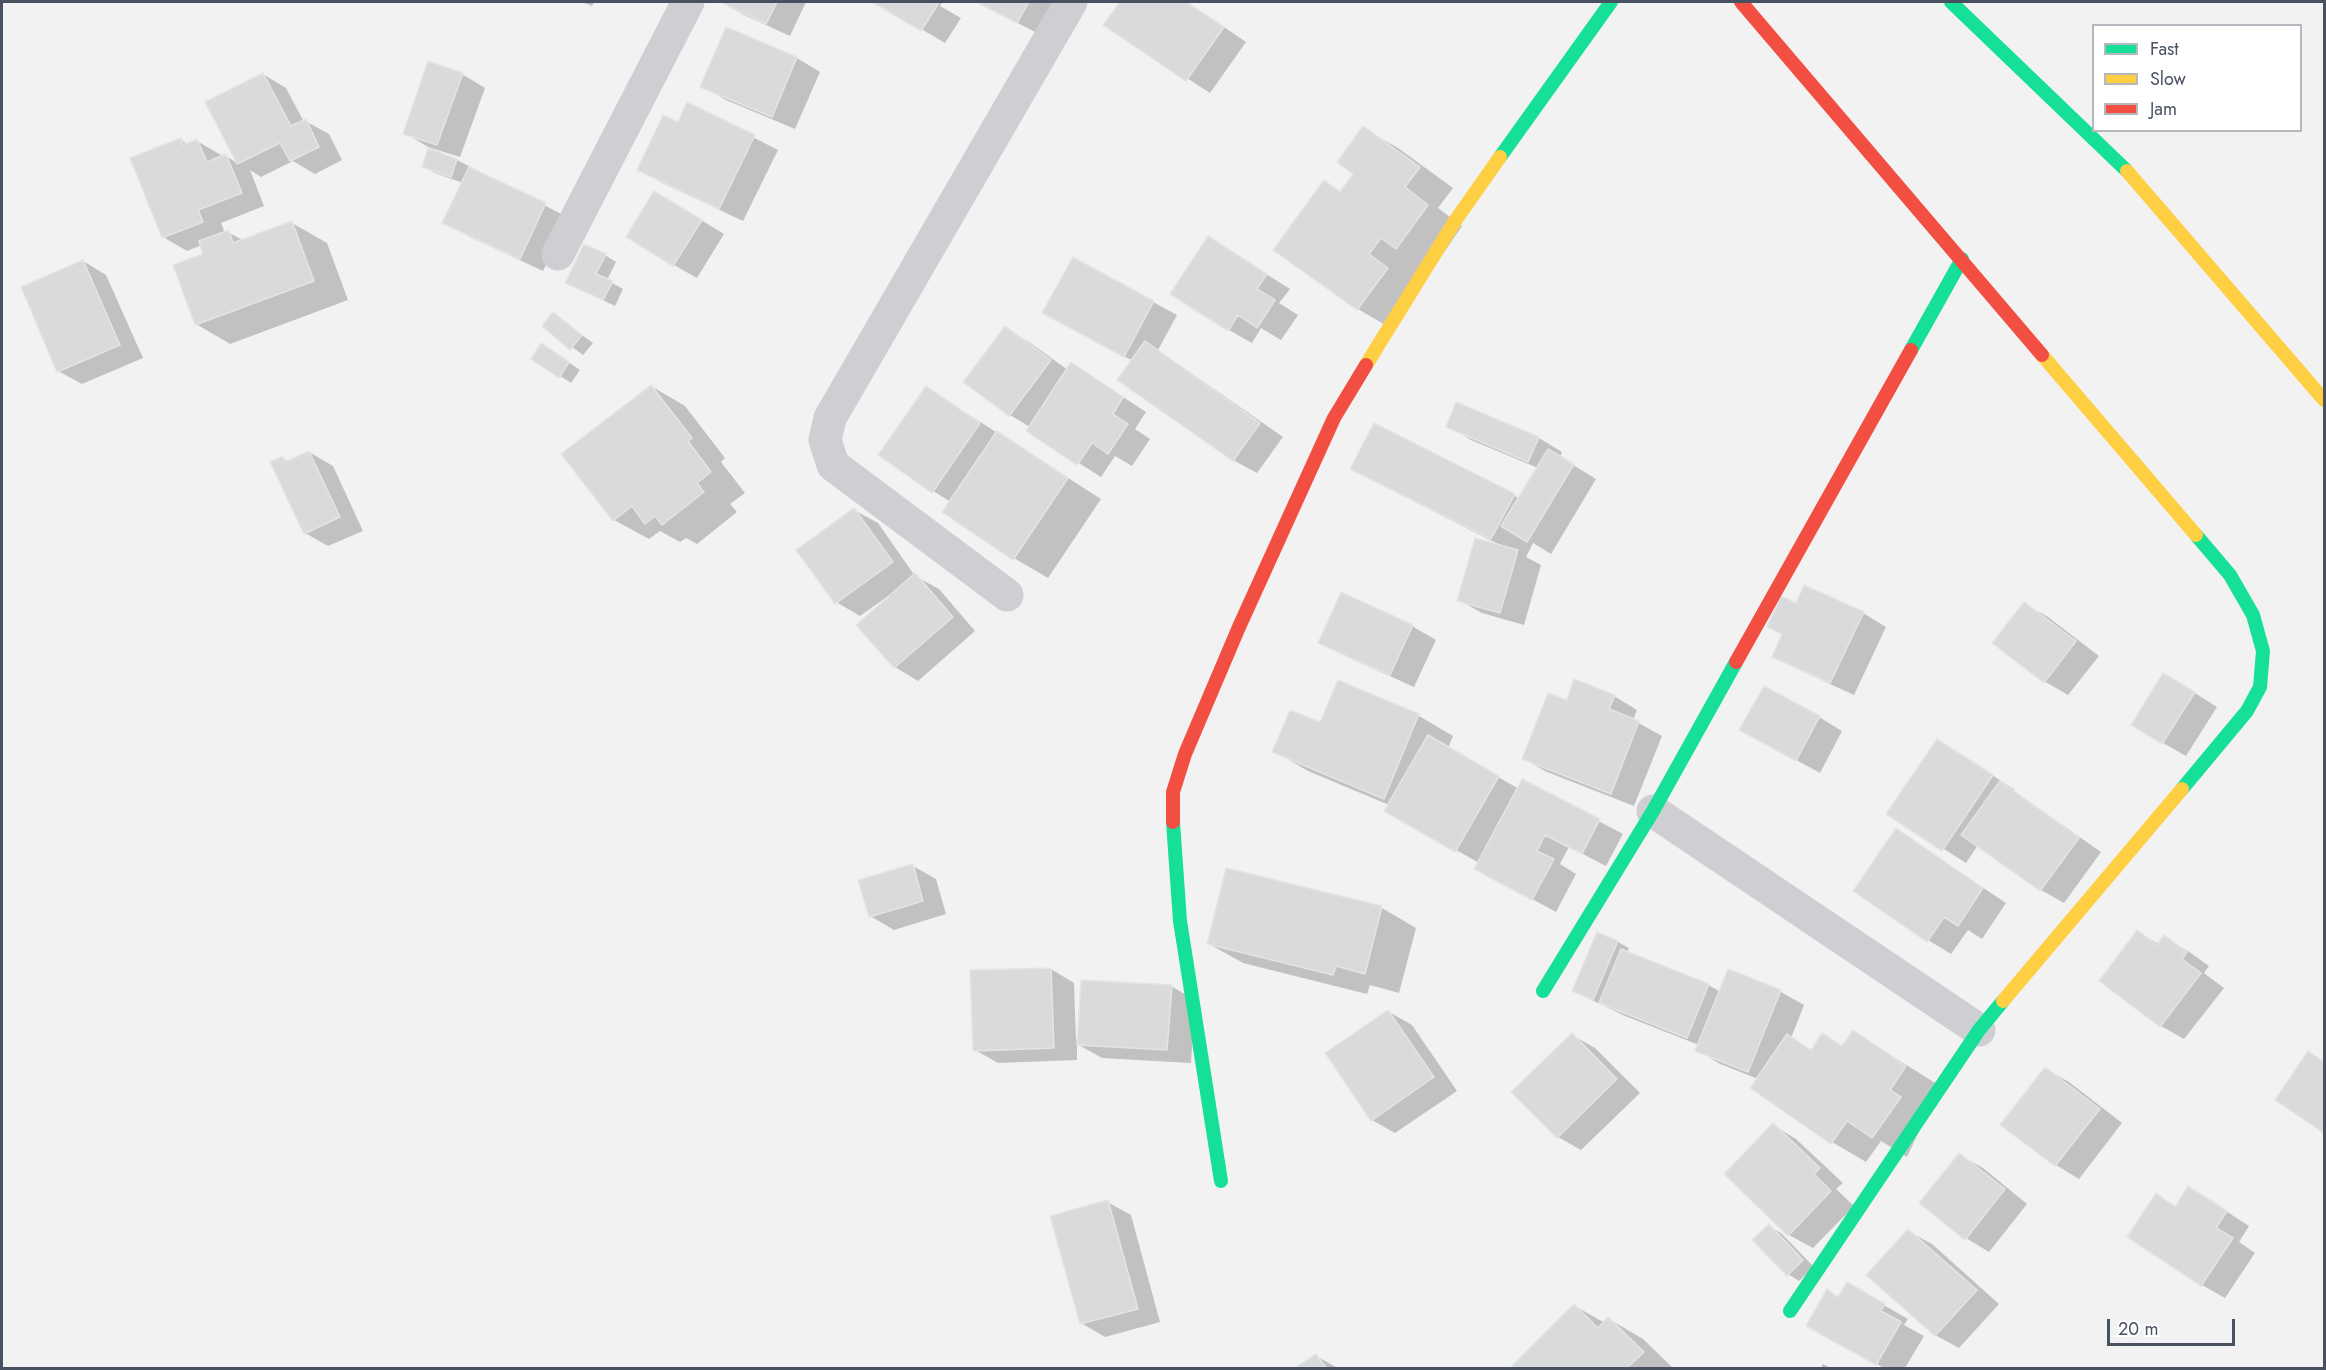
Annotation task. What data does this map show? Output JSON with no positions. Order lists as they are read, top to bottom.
{
  "legend": ["Fast", "Slow", "Jam"],
  "scale_bar": "20 m"
}
